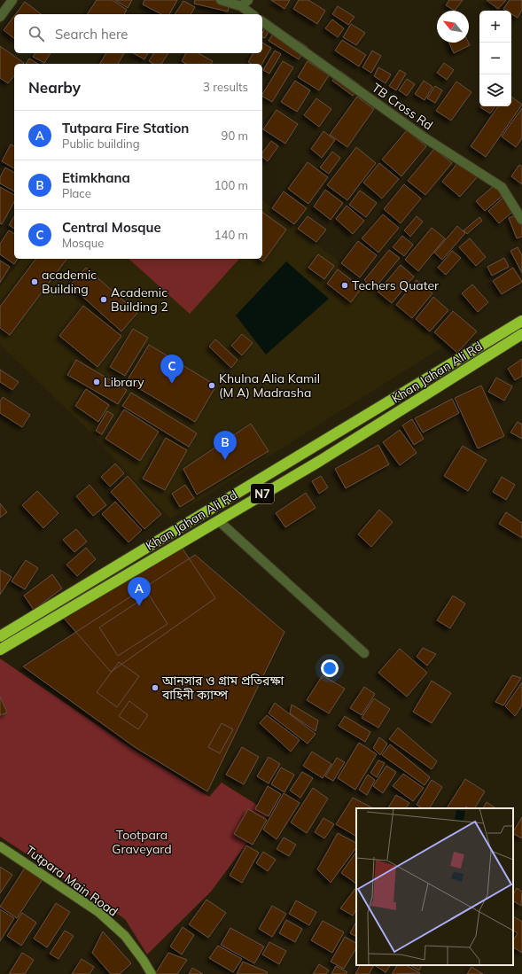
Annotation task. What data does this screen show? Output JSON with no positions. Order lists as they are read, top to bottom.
{
  "streets": {
    "highway": ["Khan Jahan Ali Rd", "N7"],
    "street": ["TB Cross Rd", "Tutpara Main Road"]
  },
  "parks": ["Tootpara Graveyard"],
  "places": [
    "academic Building",
    "Techers Quater",
    "Academic Building 2",
    "Library",
    "Khulna Alia Kamil (M A) Madrasha",
    "আনসার ও গ্রাম প্রতিরক্ষা বাহিনী ক্যাম্প"
  ],
  "north": "top left",
  "page": {
    "map_buttons": ["+", "−"],
    "search": "Search here",
    "heading": ["Nearby", "3 results"],
    "list": [
      {
        "mark": "A",
        "name": "Tutpara Fire Station",
        "note": "Public building",
        "value": "90 m"
      },
      {
        "mark": "B",
        "name": "Etimkhana",
        "note": "Place",
        "value": "100 m"
      },
      {
        "mark": "C",
        "name": "Central Mosque",
        "note": "Mosque",
        "value": "140 m"
      }
    ],
    "pins": ["C", "B", "A"]
  }
}
